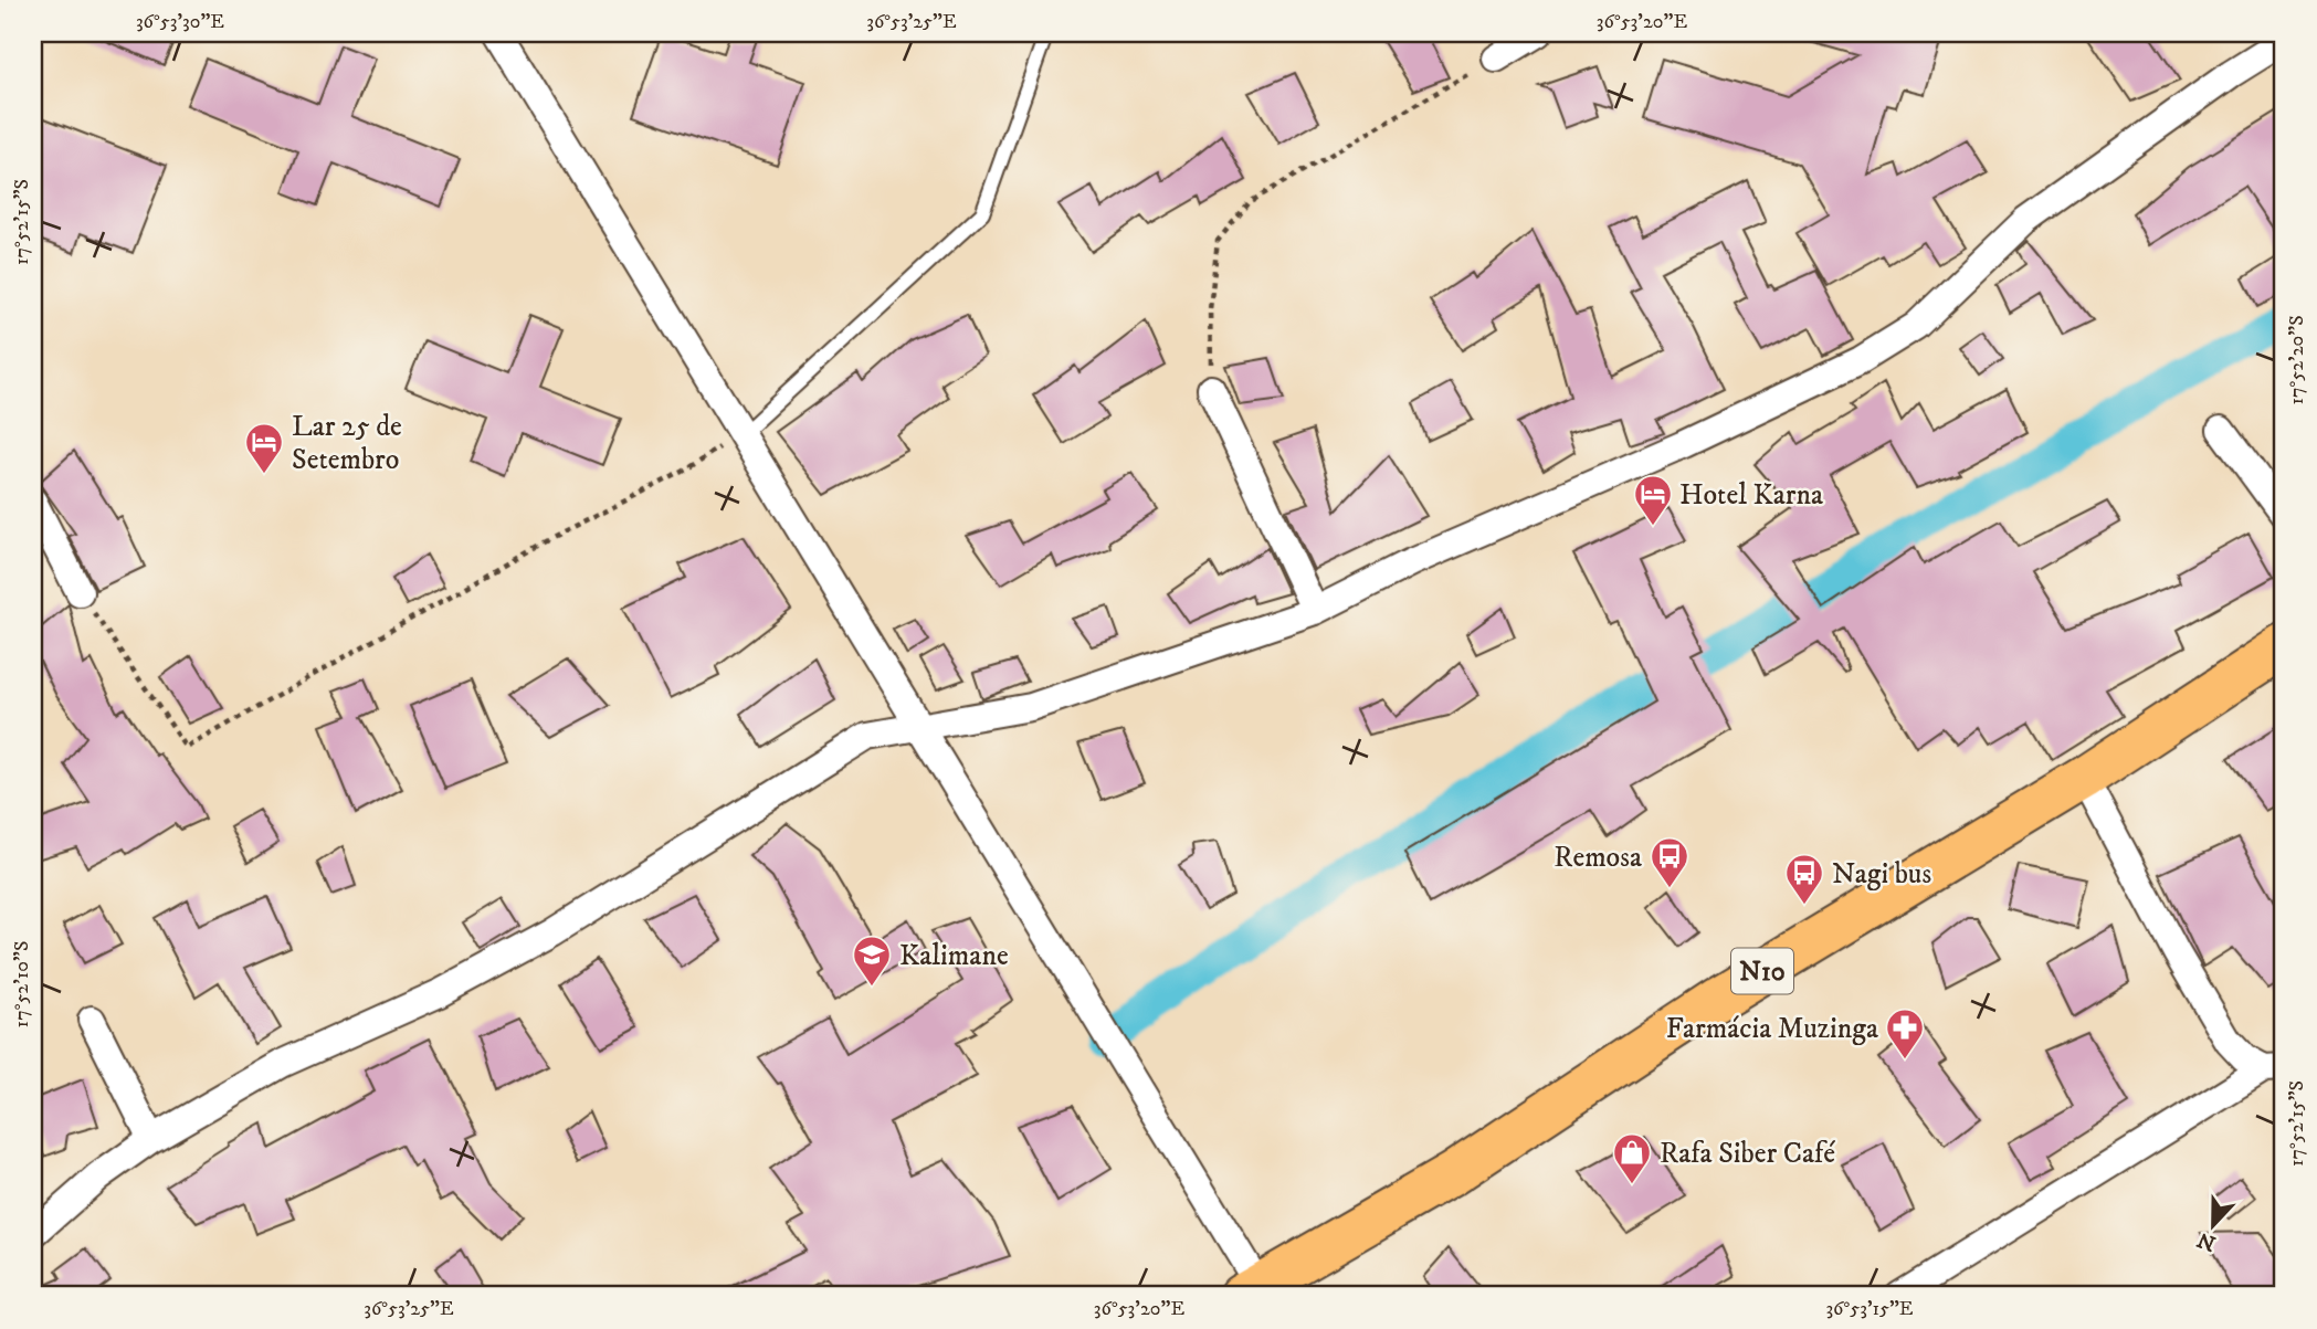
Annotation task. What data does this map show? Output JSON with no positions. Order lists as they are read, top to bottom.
{
  "streets": {
    "main road": ["N10"]
  },
  "places": {
    "hotel": ["Lar 25 de Setembro", "Hotel Karna"],
    "bus stop": ["Remosa", "Nagi bus"],
    "school or university": ["Kalimane"],
    "pharmacy": ["Farmácia Muzinga"],
    "shop": ["Rafa Siber Café"]
  },
  "north": "bottom",
  "coordinates": [
    "36°53'30\"E",
    "36°53'25\"E",
    "36°53'20\"E",
    "17°52'15\"S",
    "17°52'20\"S",
    "17°52'10\"S",
    "36°53'15\"E"
  ]
}
